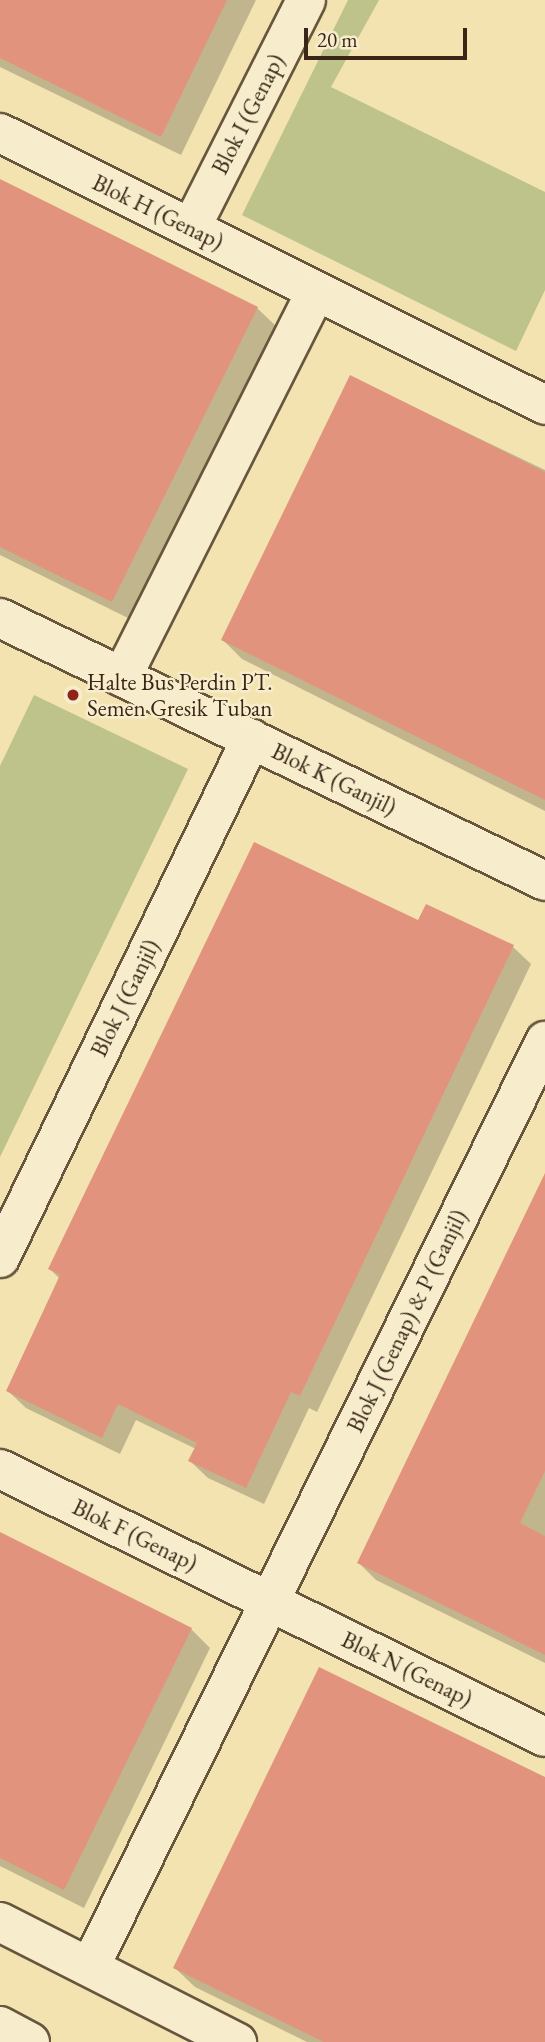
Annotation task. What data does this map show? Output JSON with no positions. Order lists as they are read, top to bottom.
{
  "streets": {
    "street": [
      "Blok I (Genap)",
      "Blok H (Genap)",
      "Blok K (Ganjil)",
      "Blok J (Ganjil)",
      "Blok J (Genap) & P (Ganjil)",
      "Blok F (Genap)",
      "Blok N (Genap)"
    ]
  },
  "crossings": [
    ["Blok I (Genap)", "Blok H (Genap)"],
    ["Blok K (Ganjil)", "Blok J (Ganjil)"],
    ["Blok J (Genap) & P (Ganjil)", "Blok F (Genap)"],
    ["Blok J (Genap) & P (Ganjil)", "Blok N (Genap)"],
    ["Blok F (Genap)", "Blok N (Genap)"]
  ],
  "places": ["Halte Bus Perdin PT. Semen Gresik Tuban"],
  "scale_bar": "20 m"
}
